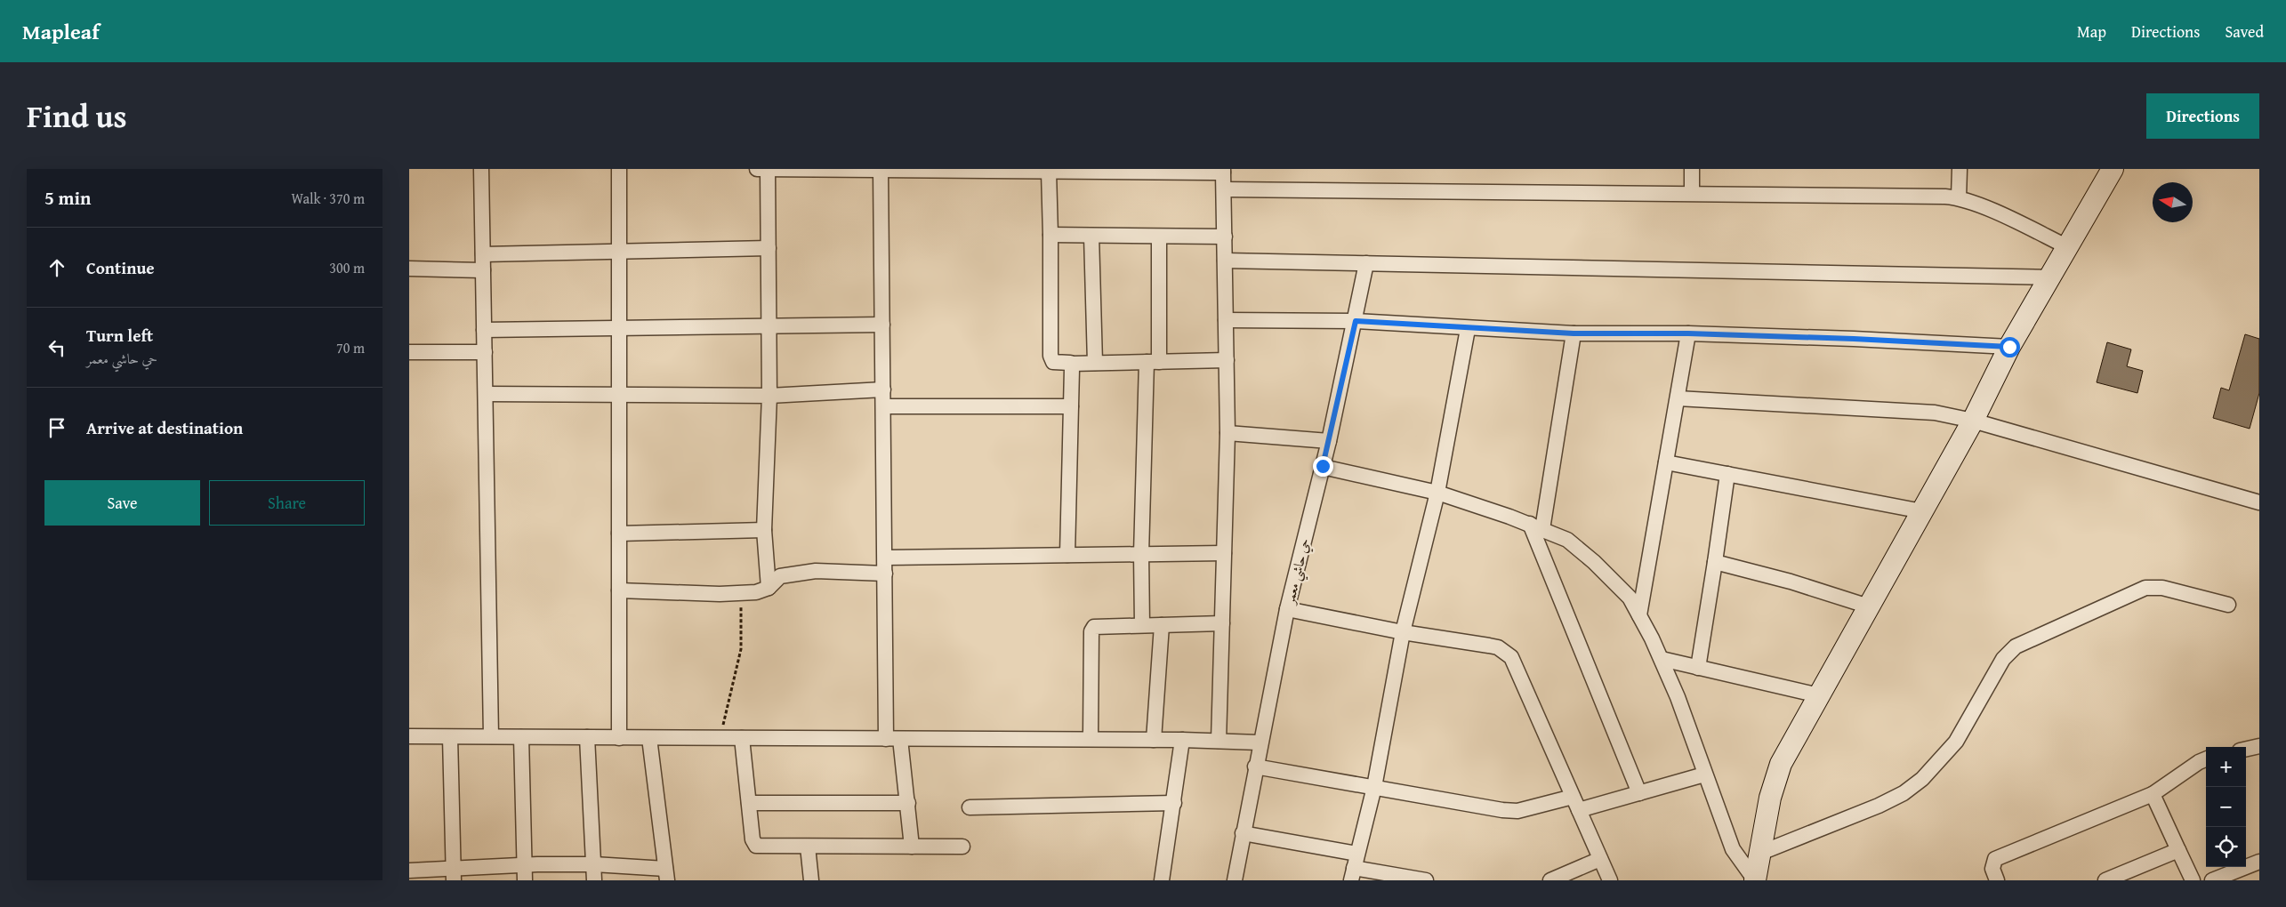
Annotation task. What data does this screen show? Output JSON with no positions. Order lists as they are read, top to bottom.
{
  "streets": {
    "street": ["حي حاشي معمر"]
  },
  "north": "left",
  "page": {
    "header": "Mapleaf",
    "nav": ["Map", "Directions", "Saved"],
    "title": "Find us",
    "buttons": [
      "Directions",
      ["Save", "Share"]
    ],
    "heading": ["5 min", "Walk · 370 m"],
    "list": [
      ["Continue", "300 m"],
      ["Turn left", "حي حاشي معمر", "70 m"],
      "Arrive at destination"
    ],
    "map_buttons": ["+", "−"]
  }
}
